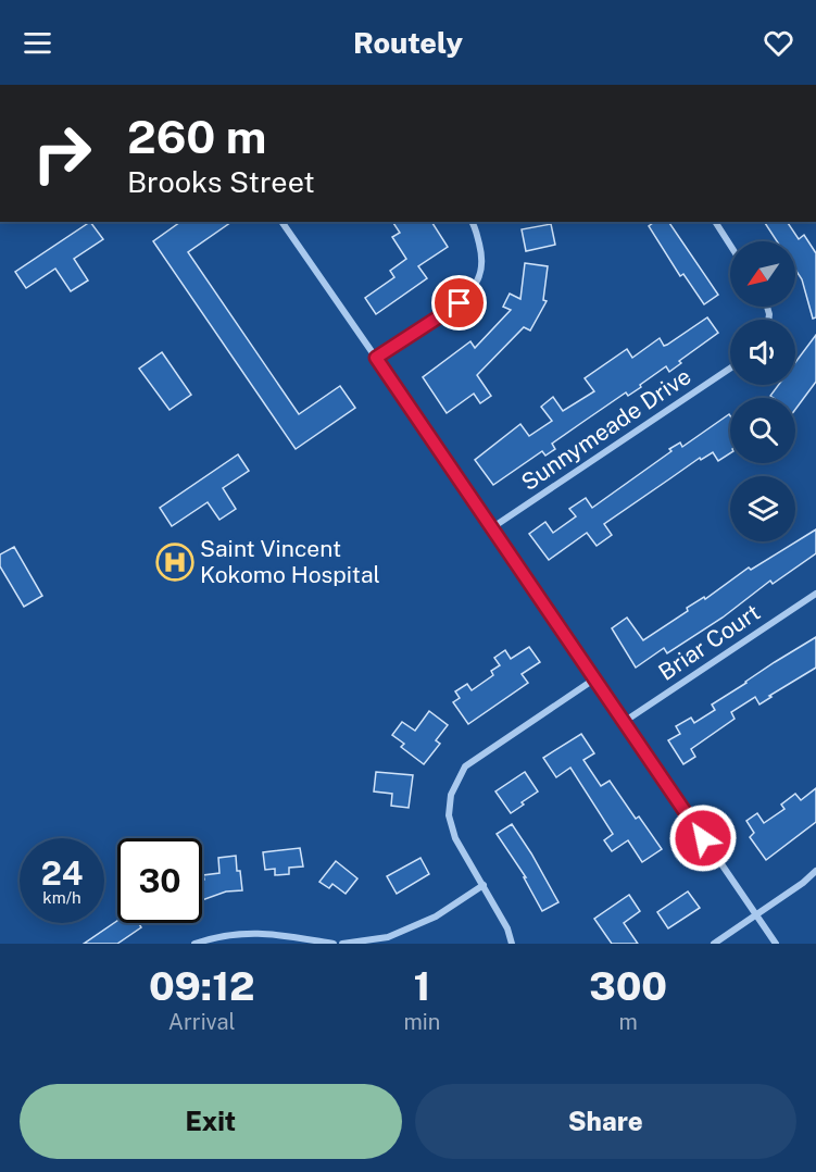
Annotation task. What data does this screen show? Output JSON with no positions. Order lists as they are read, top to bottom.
{
  "streets": {
    "street": ["Sunnymeade Drive", "Briar Court"]
  },
  "places": {
    "hospital": ["Saint Vincent Kokomo Hospital"]
  },
  "north": "bottom left",
  "page": {
    "header": "Routely",
    "turn": ["260 m", "Brooks Street"],
    "speed": "24 km/h",
    "limit": "30",
    "eta": [
      "09:12",
      "Arrival",
      "1",
      "min",
      "300",
      "m"
    ],
    "buttons": ["Exit", "Share"]
  }
}
